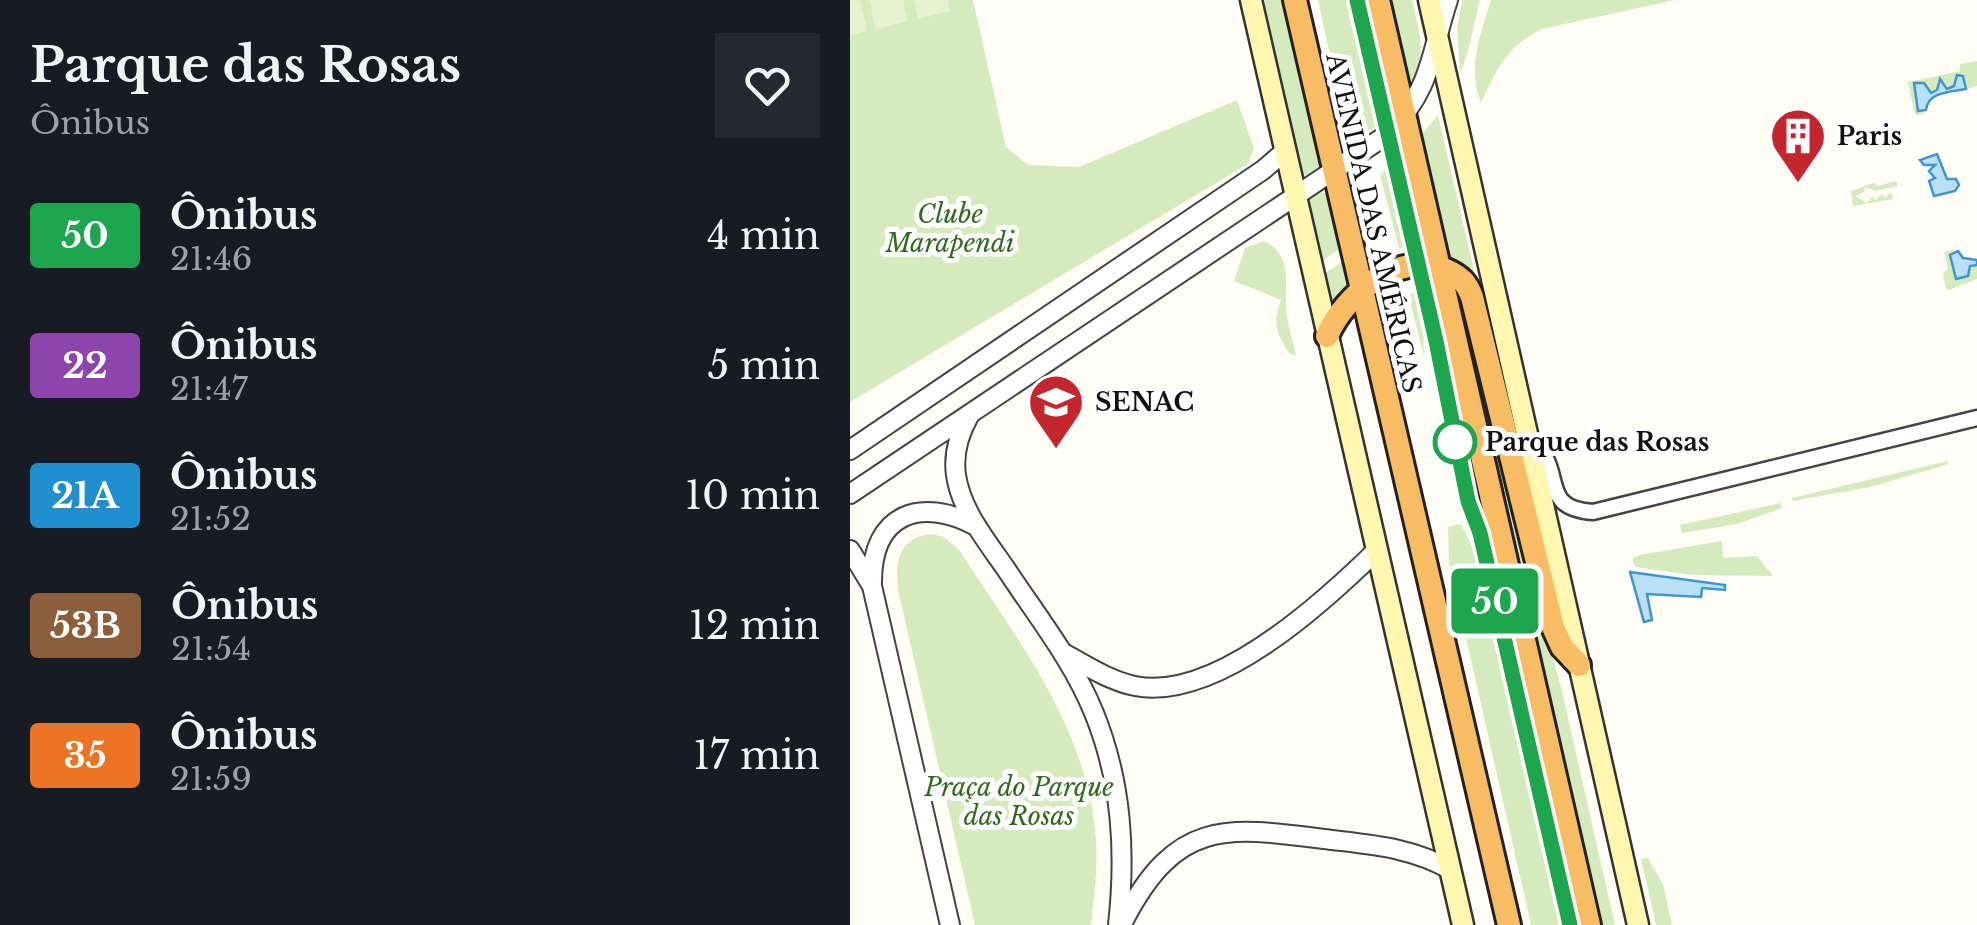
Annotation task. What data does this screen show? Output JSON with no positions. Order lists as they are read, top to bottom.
{
  "streets": {
    "highway": ["AVENIDA DAS AMÉRICAS"]
  },
  "parks": ["Clube Marapendi", "Praça do Parque das Rosas"],
  "places": {
    "building": ["Paris"],
    "other": ["Parque das Rosas"],
    "school or university": ["SENAC"]
  },
  "lines": ["bus line 50"],
  "page": {
    "heading": ["Parque das Rosas", "Ônibus"],
    "on_map": "50",
    "list": [
      {
        "mark": "50",
        "name": "Ônibus",
        "note": "21:46",
        "value": "4 min"
      },
      {
        "mark": "22",
        "name": "Ônibus",
        "note": "21:47",
        "value": "5 min"
      },
      {
        "mark": "21A",
        "name": "Ônibus",
        "note": "21:52",
        "value": "10 min"
      },
      {
        "mark": "53B",
        "name": "Ônibus",
        "note": "21:54",
        "value": "12 min"
      },
      {
        "mark": "35",
        "name": "Ônibus",
        "note": "21:59",
        "value": "17 min"
      }
    ]
  }
}
